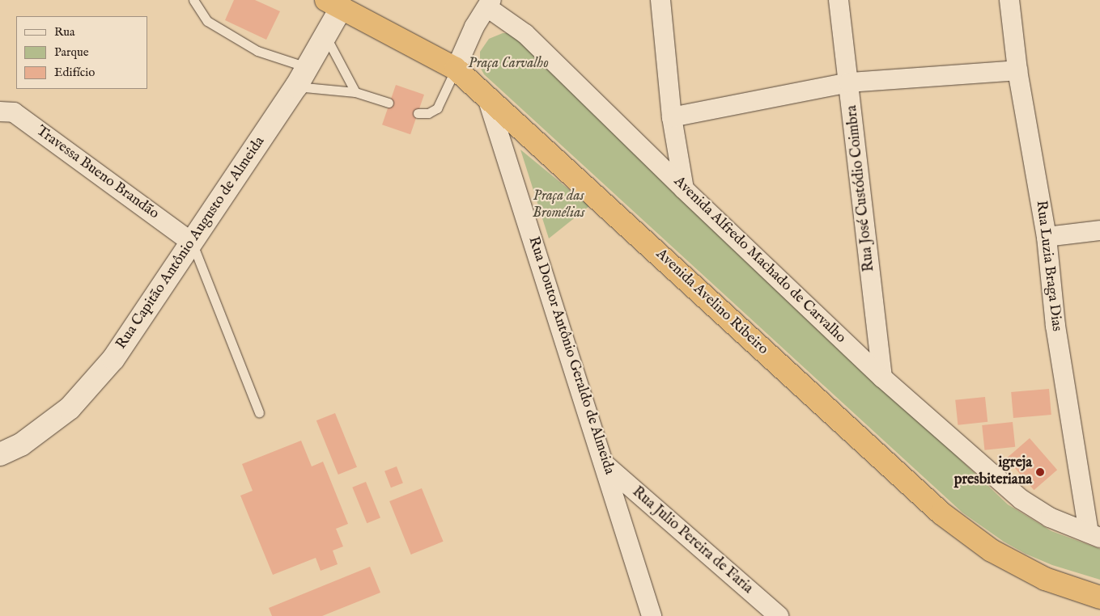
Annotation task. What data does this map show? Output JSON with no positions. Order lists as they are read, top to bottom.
{
  "streets": {
    "highway": ["Avenida Avelino Ribeiro"],
    "street": [
      "Travessa Bueno Brandão",
      "Rua José Custódio Coimbra",
      "Rua Capitão Antônio Augusto de Almeida",
      "Avenida Alfredo Machado de Carvalho",
      "Rua Luzia Braga Dias",
      "Rua Doutor Antônio Geraldo de Almeida",
      "Rua Julio Pereira de Faria"
    ]
  },
  "crossings": [
    ["Travessa Bueno Brandão", "Rua Capitão Antônio Augusto de Almeida"],
    ["Rua José Custódio Coimbra", "Avenida Alfredo Machado de Carvalho"],
    ["Rua Capitão Antônio Augusto de Almeida", "Avenida Avelino Ribeiro"],
    ["Avenida Alfredo Machado de Carvalho", "Rua Luzia Braga Dias"],
    ["Avenida Alfredo Machado de Carvalho", "Avenida Avelino Ribeiro"],
    ["Avenida Avelino Ribeiro", "Rua Doutor Antônio Geraldo de Almeida"],
    ["Rua Doutor Antônio Geraldo de Almeida", "Rua Julio Pereira de Faria"]
  ],
  "parks": ["Praça Carvalho", "Praça das Bromélias"],
  "places": ["igreja presbiteriana"],
  "legend": ["Rua", "Parque", "Edifício"]
}
